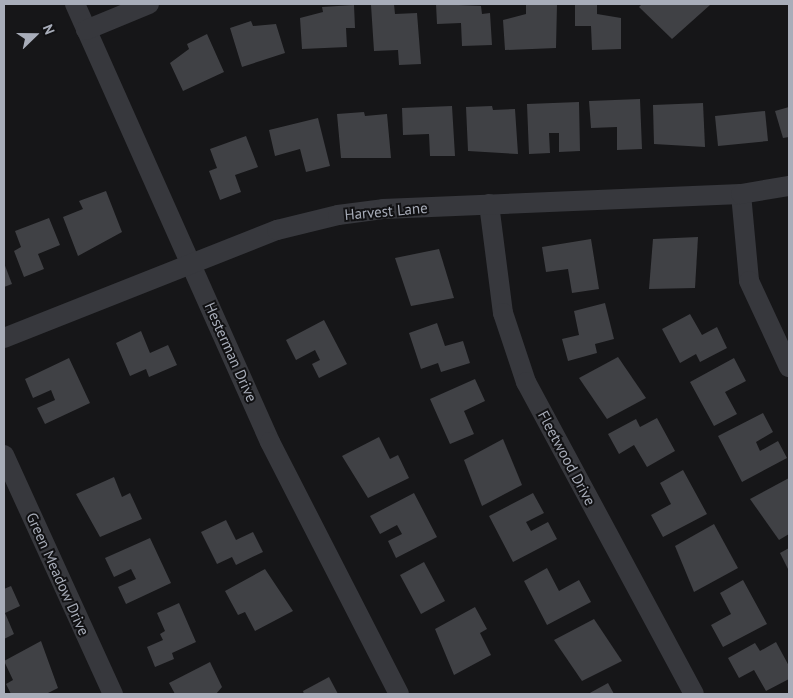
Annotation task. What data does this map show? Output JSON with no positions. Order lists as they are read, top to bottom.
{
  "streets": {
    "street": [
      "Harvest Lane",
      "Hesterman Drive",
      "Fleetwood Drive",
      "Green Meadow Drive"
    ]
  },
  "crossings": [
    ["Harvest Lane", "Hesterman Drive"],
    ["Harvest Lane", "Fleetwood Drive"]
  ],
  "north": "right"
}
